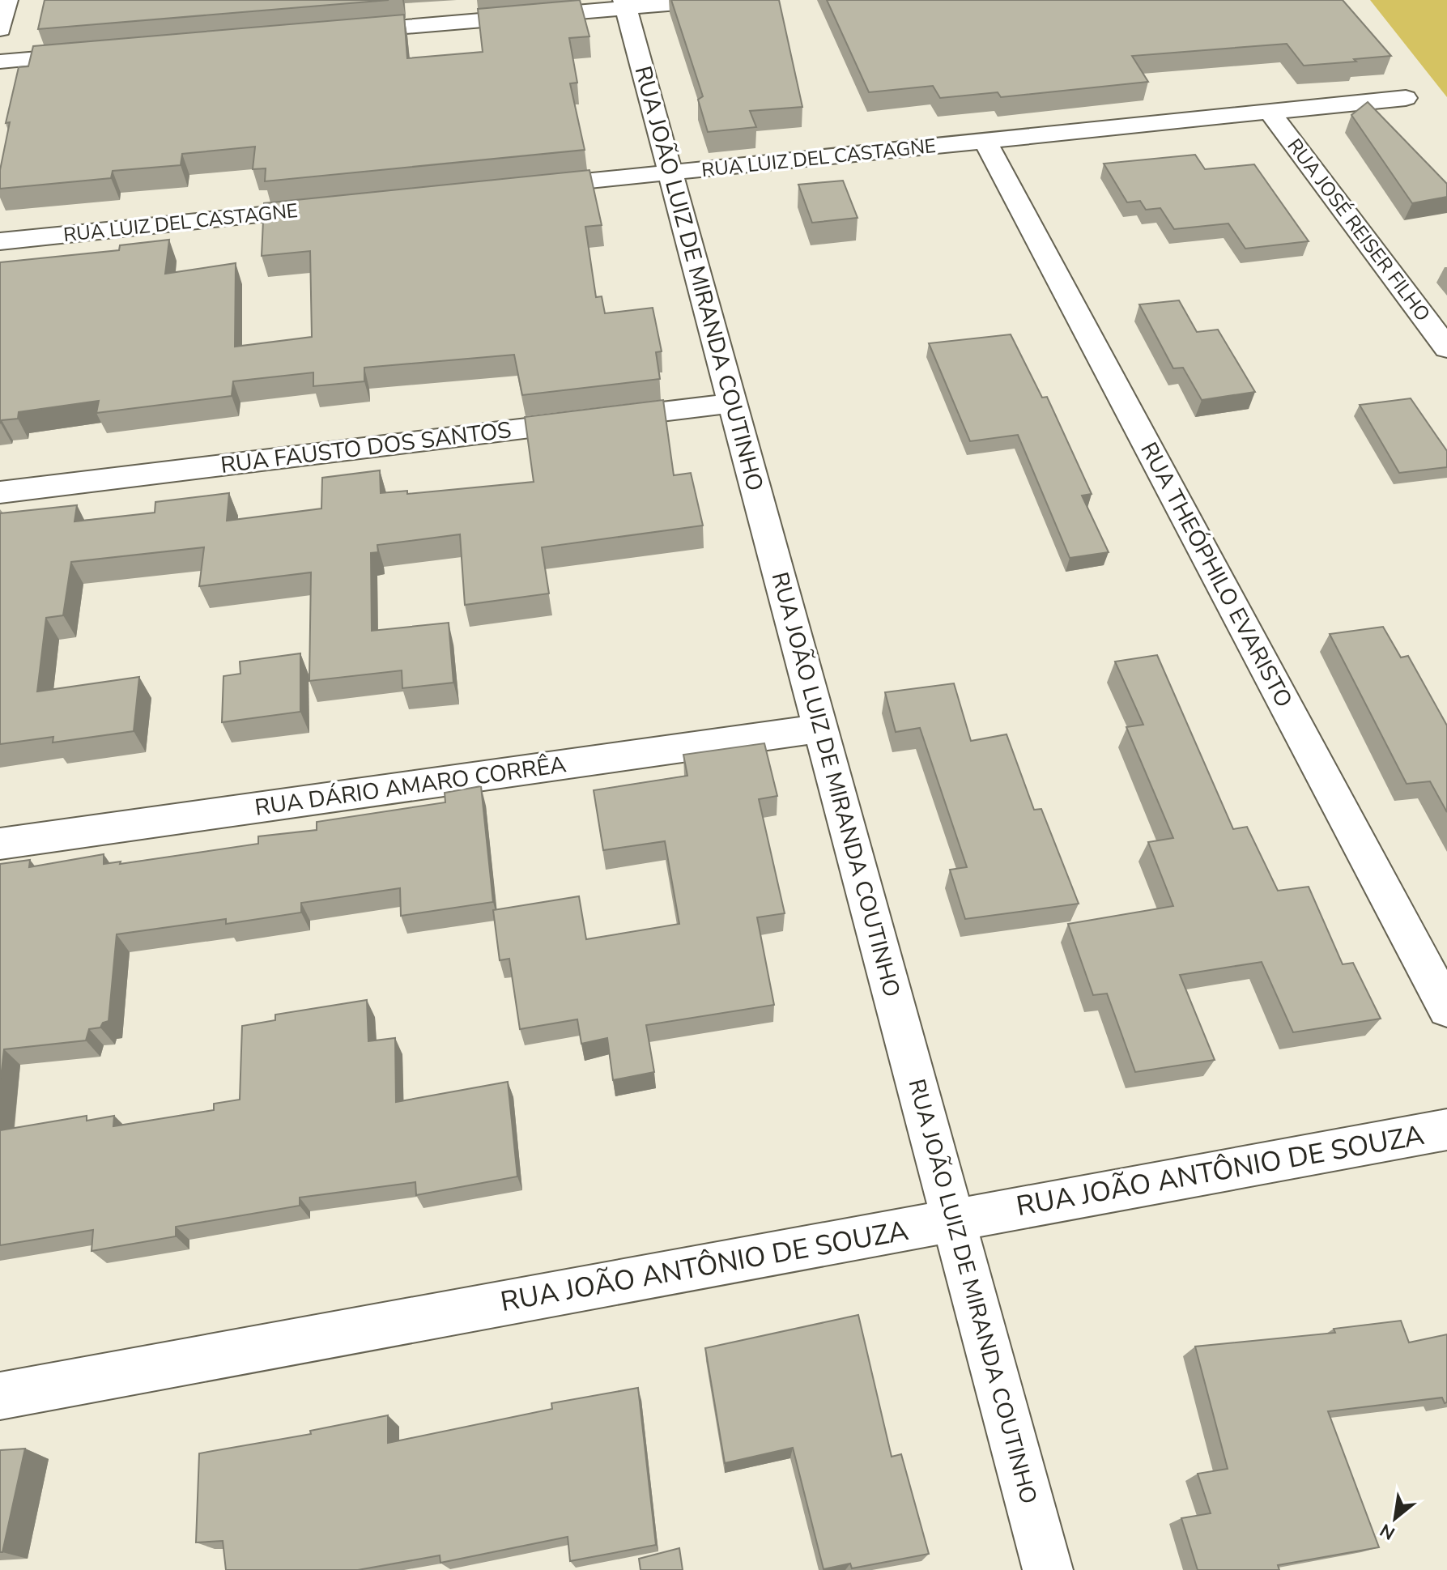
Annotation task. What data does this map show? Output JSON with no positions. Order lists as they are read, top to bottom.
{
  "streets": {
    "street": [
      "RUA LUIZ DEL CASTAGNE",
      "RUA JOSÉ REISER FILHO",
      "RUA JOÃO LUIZ DE MIRANDA COUTINHO",
      "RUA FAUSTO DOS SANTOS",
      "RUA THEÓPHILO EVARISTO",
      "RUA DÁRIO AMARO CORRÊA",
      "RUA JOÃO ANTÔNIO DE SOUZA"
    ]
  },
  "crossings": [
    ["RUA LUIZ DEL CASTAGNE", "RUA JOSÉ REISER FILHO"],
    ["RUA LUIZ DEL CASTAGNE", "RUA JOÃO LUIZ DE MIRANDA COUTINHO"],
    ["RUA LUIZ DEL CASTAGNE", "RUA THEÓPHILO EVARISTO"],
    ["RUA JOÃO LUIZ DE MIRANDA COUTINHO", "RUA FAUSTO DOS SANTOS"],
    ["RUA JOÃO LUIZ DE MIRANDA COUTINHO", "RUA DÁRIO AMARO CORRÊA"],
    ["RUA JOÃO LUIZ DE MIRANDA COUTINHO", "RUA JOÃO ANTÔNIO DE SOUZA"]
  ],
  "north": "bottom left"
}
